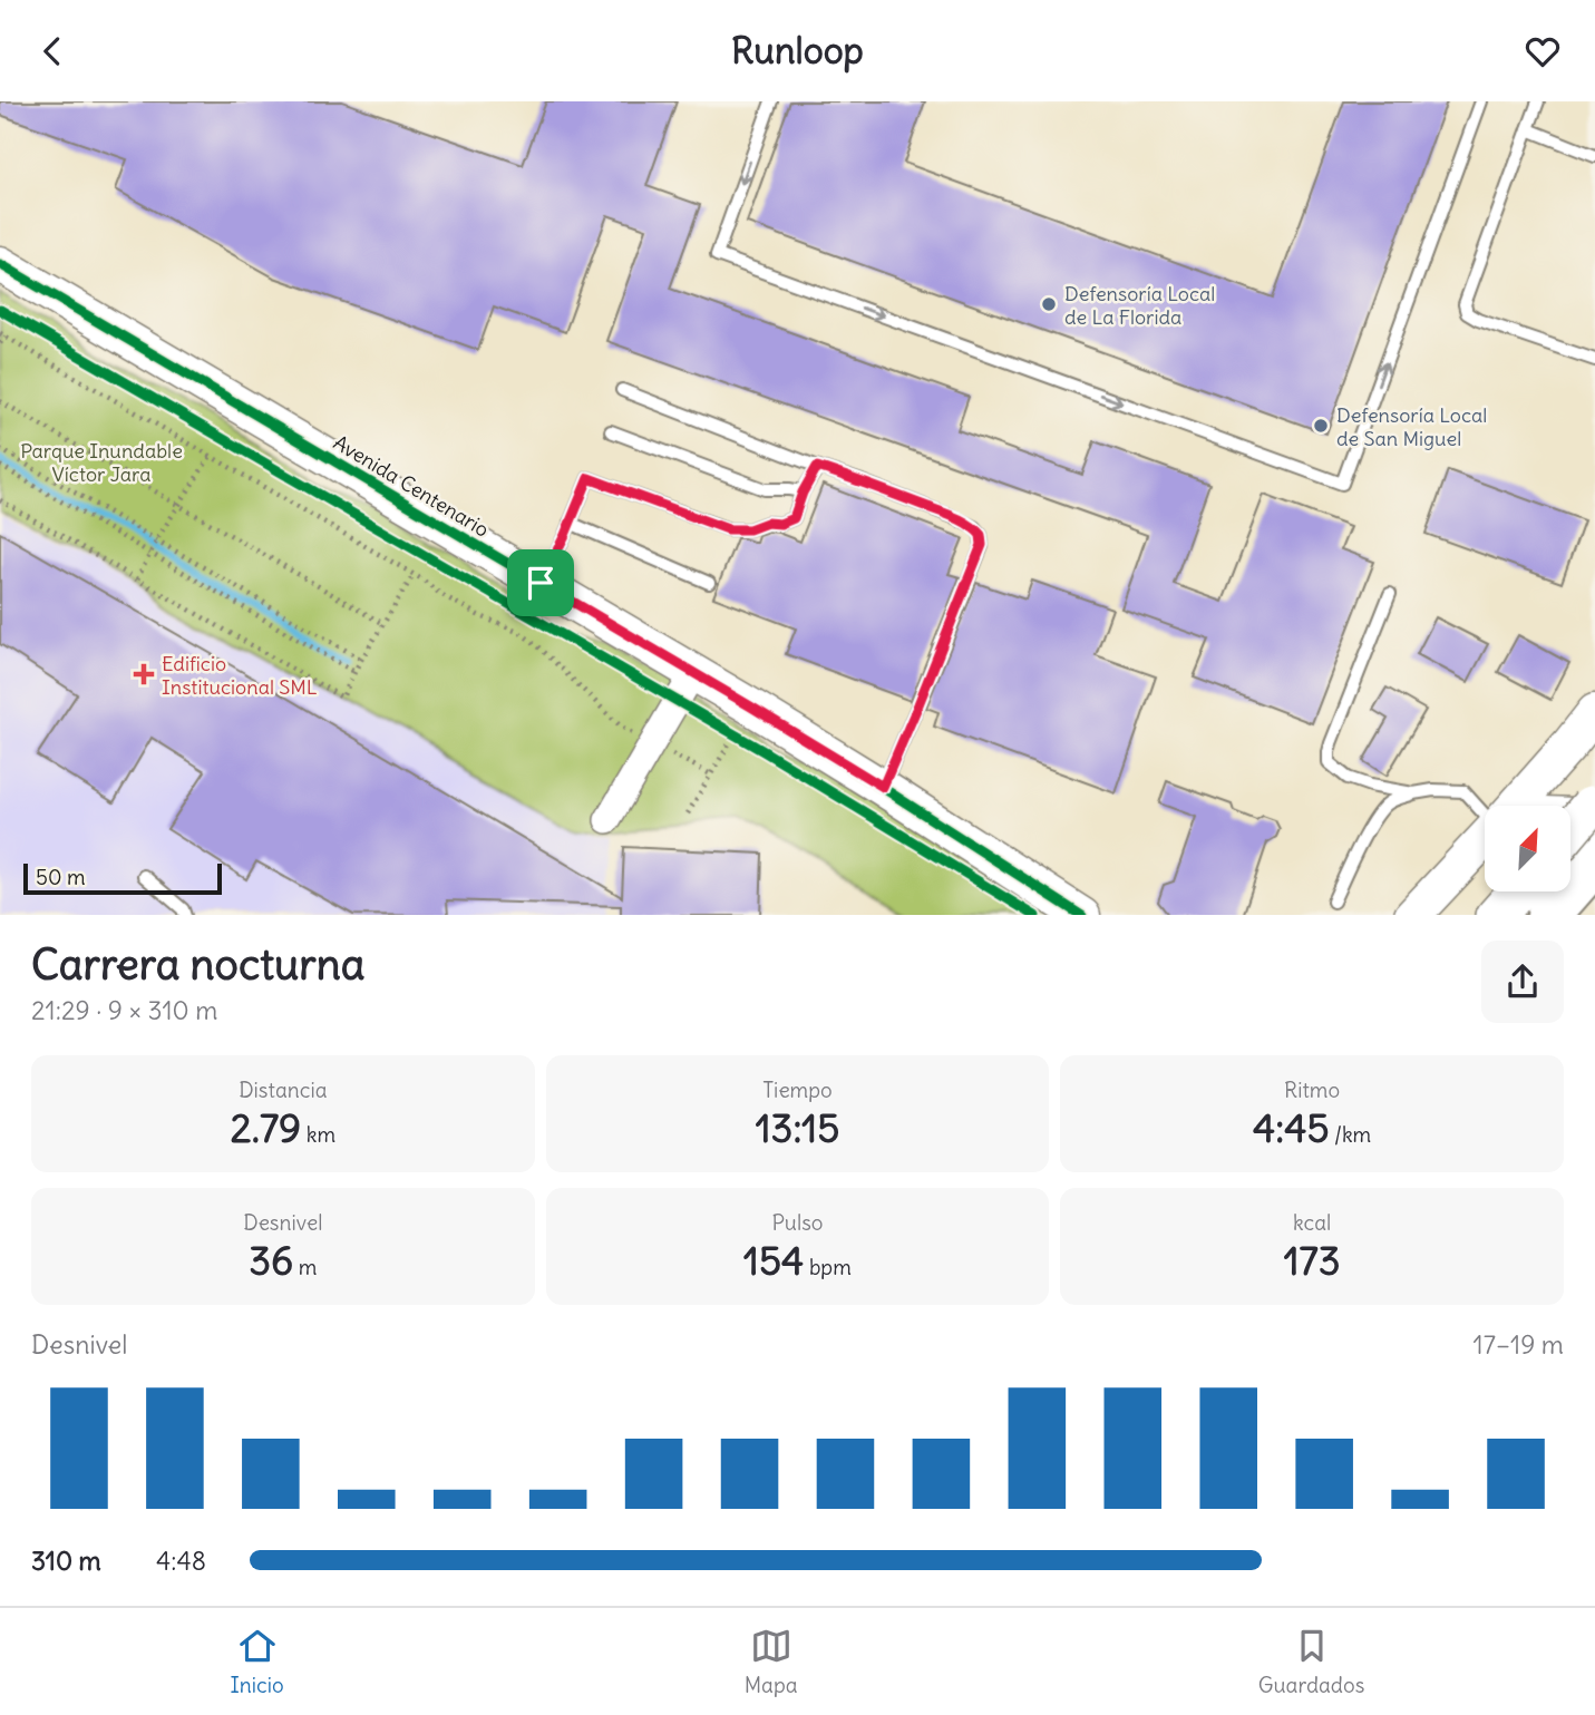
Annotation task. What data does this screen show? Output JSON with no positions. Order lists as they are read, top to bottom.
{
  "streets": {
    "street": ["Avenida Centenario"]
  },
  "parks": ["Parque Inundable Víctor Jara"],
  "places": {
    "other": ["Defensoría Local de La Florida", "Defensoría Local de San Miguel"],
    "health": ["Edificio Institucional SML"]
  },
  "scale_bar": "50 m",
  "north": "top right",
  "page": {
    "header": "Runloop",
    "scale": "50 m",
    "heading": ["Carrera nocturna", "21:29 · 9 × 310 m"],
    "stats": [
      ["Distancia", "2.79 km"],
      ["Tiempo", "13:15"],
      ["Ritmo", "4:45 /km"],
      ["Desnivel", "36 m"],
      ["Pulso", "154 bpm"],
      ["kcal", "173"]
    ],
    "chart": ["Desnivel", "17–19 m"],
    "list": [
      {
        "name": "310 m",
        "note": "4:48"
      }
    ],
    "tabs": ["Inicio", "Mapa", "Guardados"]
  }
}
